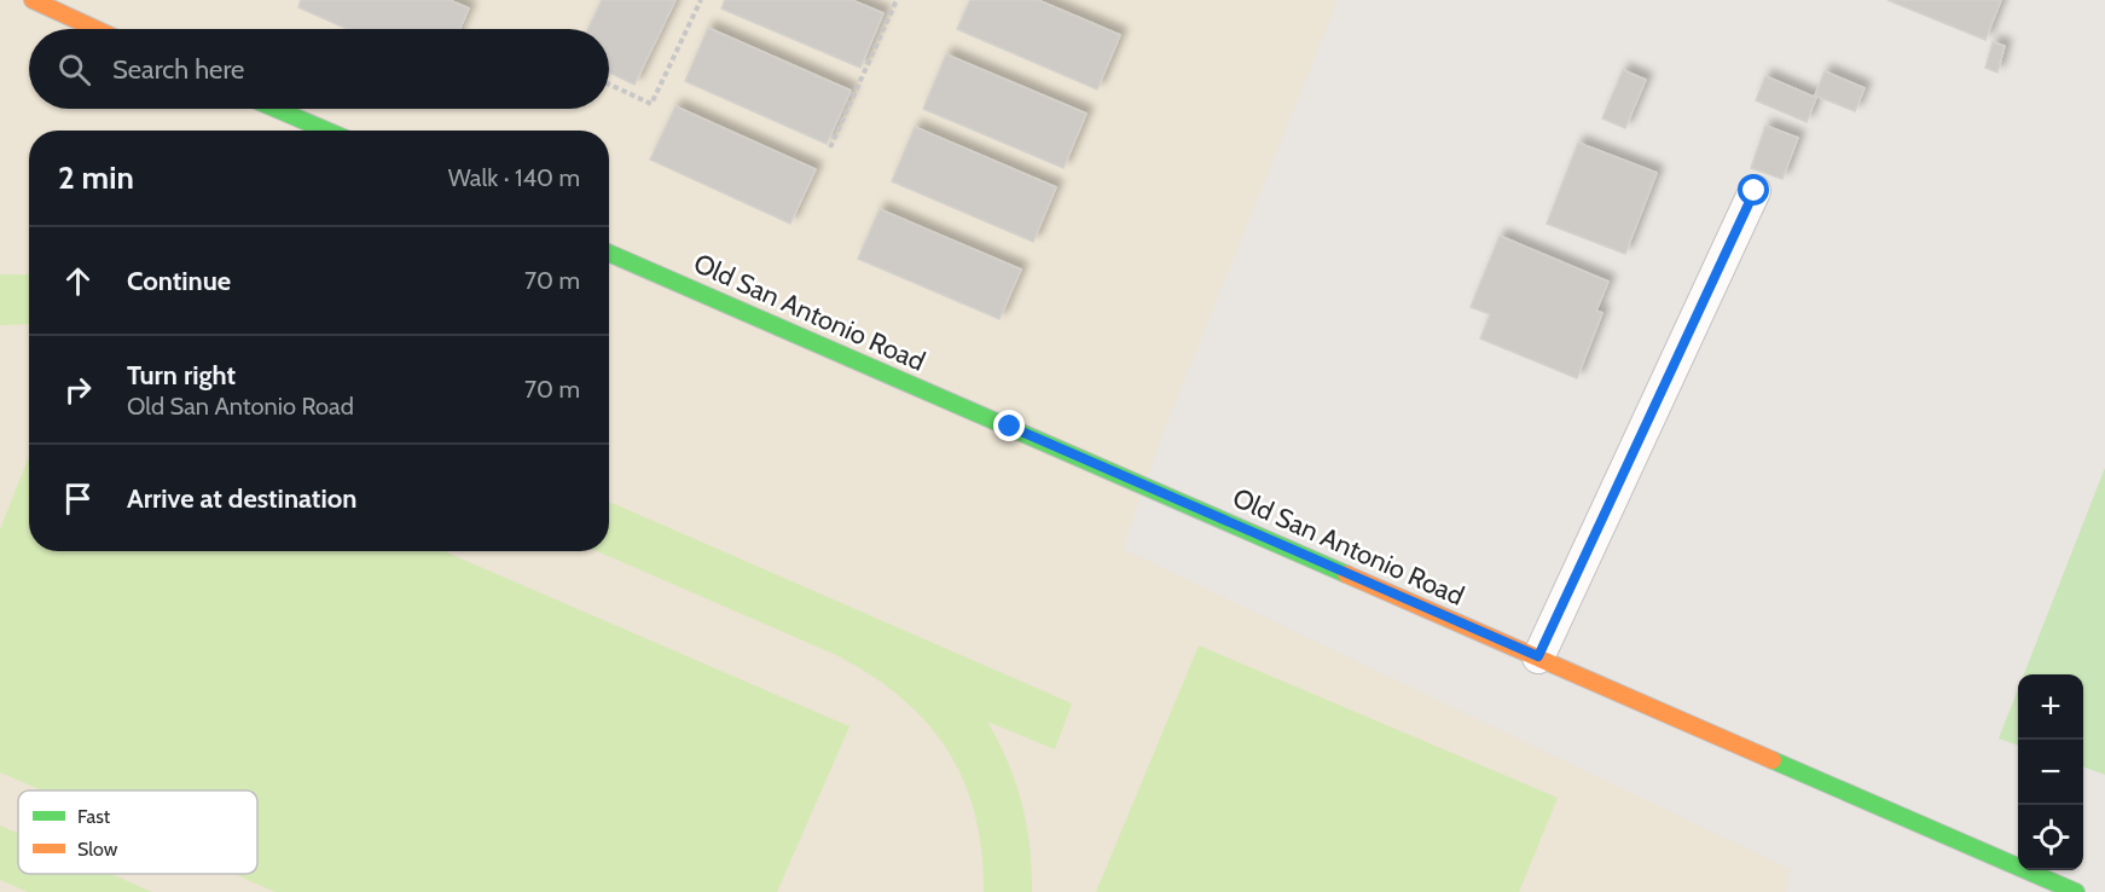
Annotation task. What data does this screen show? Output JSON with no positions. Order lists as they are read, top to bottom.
{
  "streets": {
    "street": ["Old San Antonio Road"]
  },
  "legend": ["Fast", "Slow"],
  "page": {
    "search": "Search here",
    "heading": ["2 min", "Walk · 140 m"],
    "list": [
      ["Continue", "70 m"],
      ["Turn right", "Old San Antonio Road", "70 m"],
      "Arrive at destination"
    ],
    "map_buttons": ["+", "−"]
  }
}
